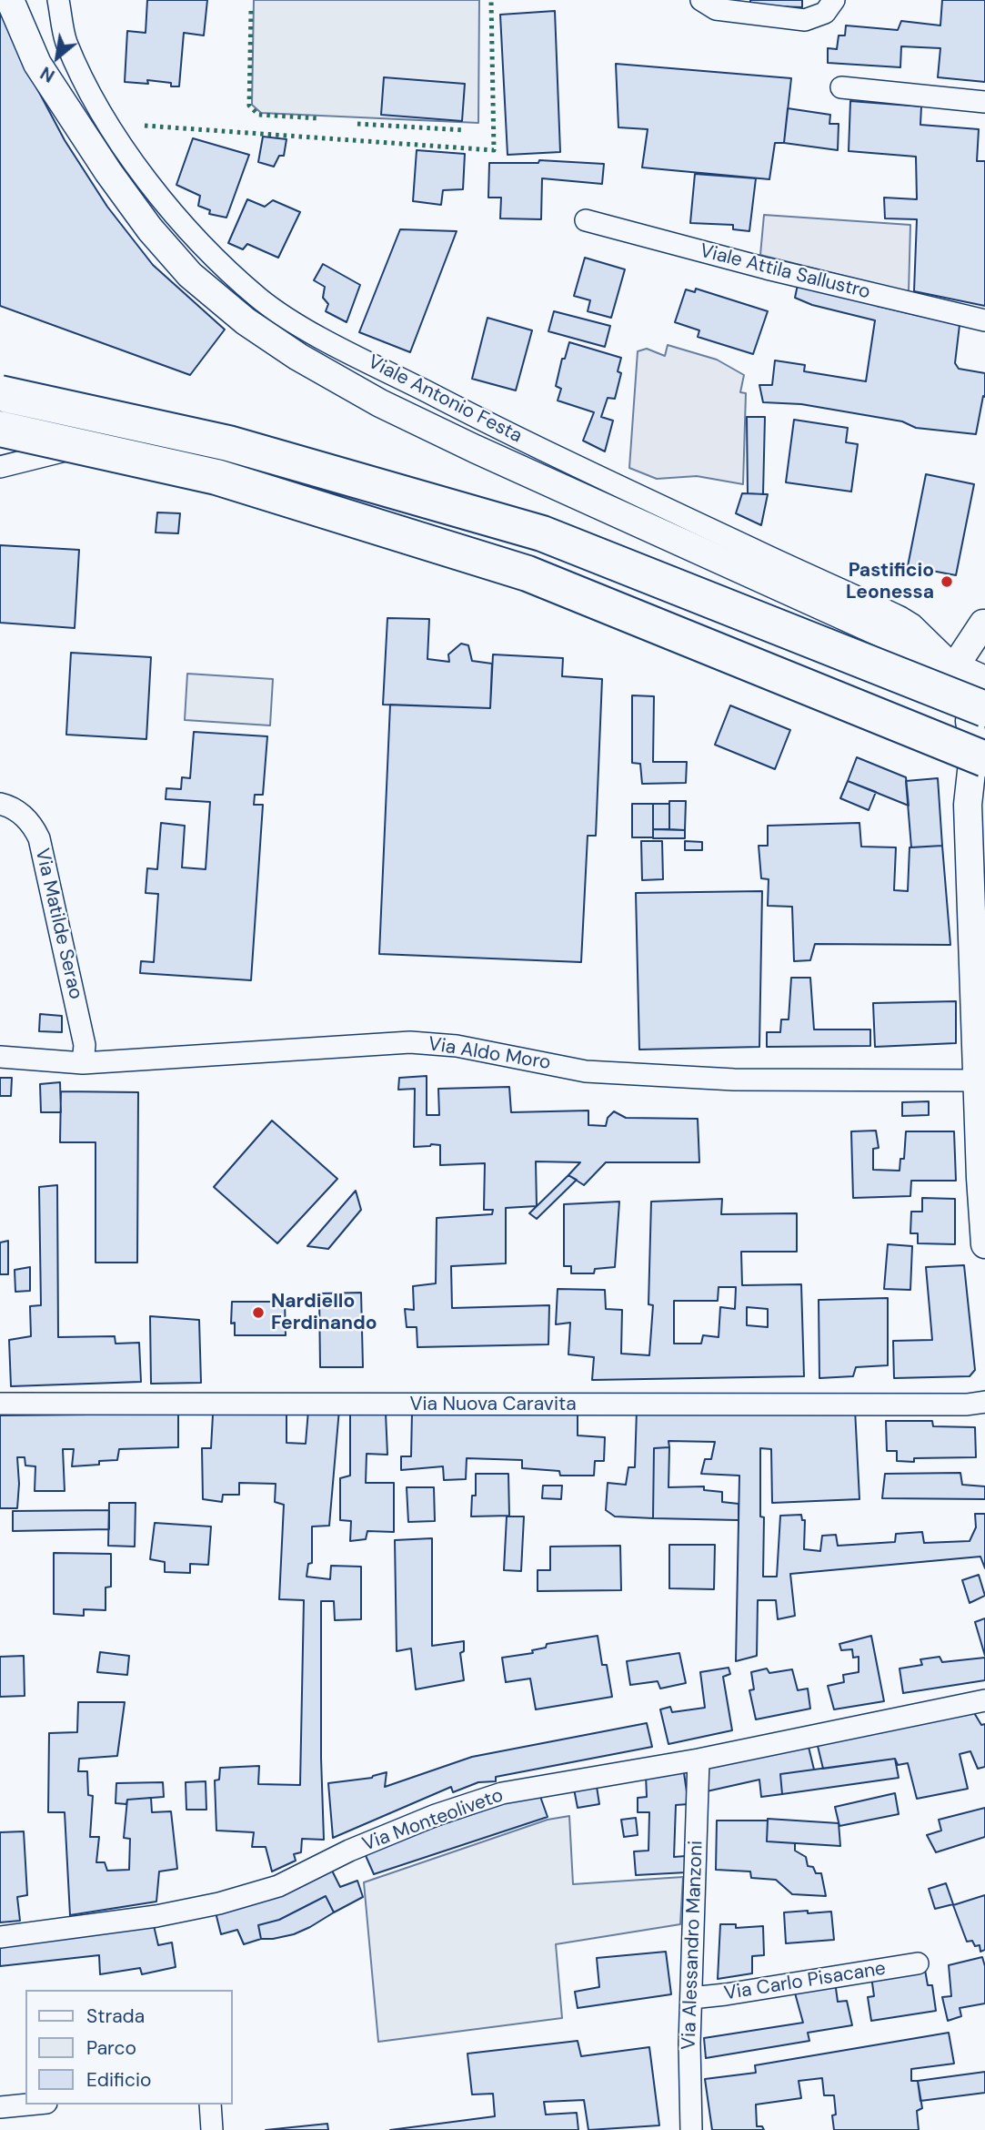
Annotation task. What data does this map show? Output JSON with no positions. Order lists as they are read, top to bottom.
{
  "streets": {
    "street": [
      "Viale Attila Sallustro",
      "Viale Antonio Festa",
      "Via Matilde Serao",
      "Via Aldo Moro",
      "Via Nuova Caravita",
      "Via Monteoliveto",
      "Via Alessandro Manzoni",
      "Via Carlo Pisacane"
    ]
  },
  "crossings": [
    ["Via Matilde Serao", "Via Aldo Moro"],
    ["Via Monteoliveto", "Via Alessandro Manzoni"],
    ["Via Alessandro Manzoni", "Via Carlo Pisacane"]
  ],
  "places": ["Pastificio Leonessa", "Nardiello Ferdinando"],
  "legend": ["Strada", "Parco", "Edificio"],
  "north": "bottom left"
}
